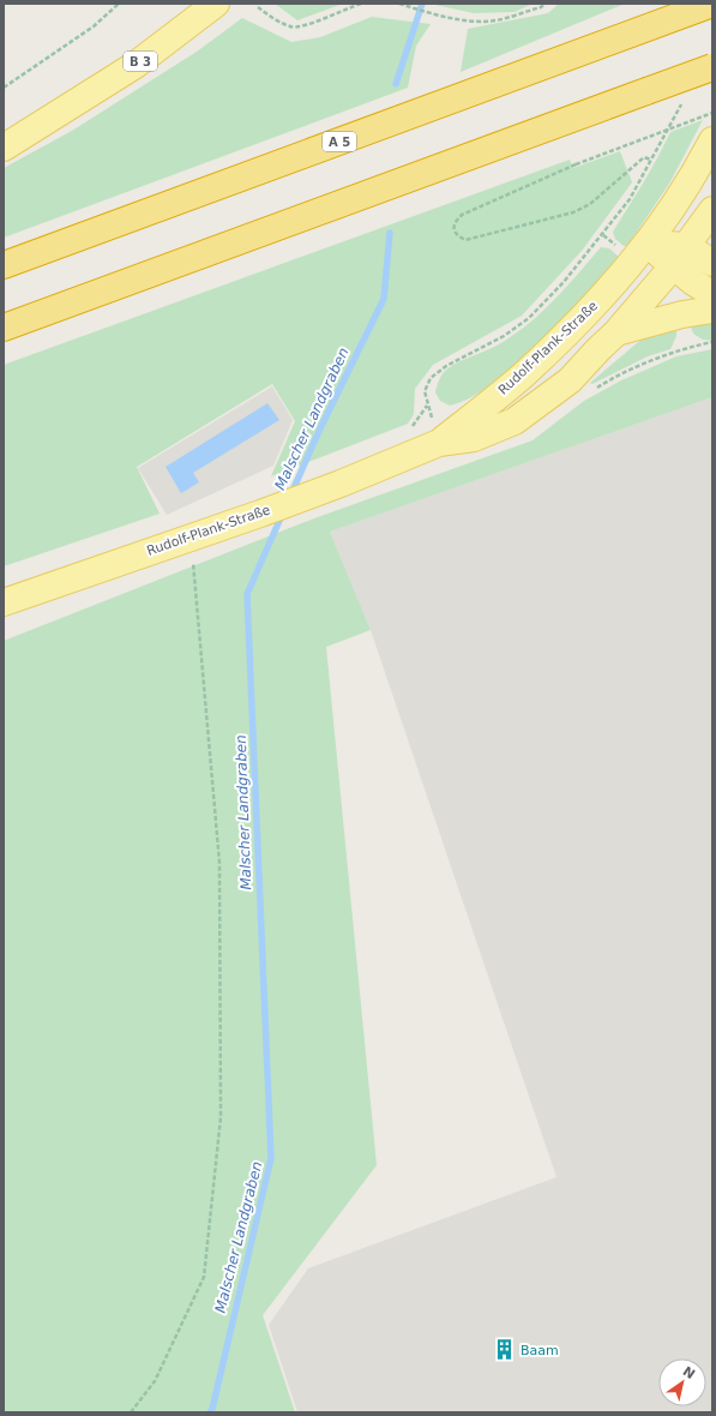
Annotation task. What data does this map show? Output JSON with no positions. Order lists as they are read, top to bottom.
{
  "streets": {
    "highway": ["A 5"],
    "main road": ["B 3", "Rudolf-Plank-Straße"]
  },
  "water": ["Malscher Landgraben"],
  "places": {
    "building": ["Baam"]
  },
  "north": "top right"
}
